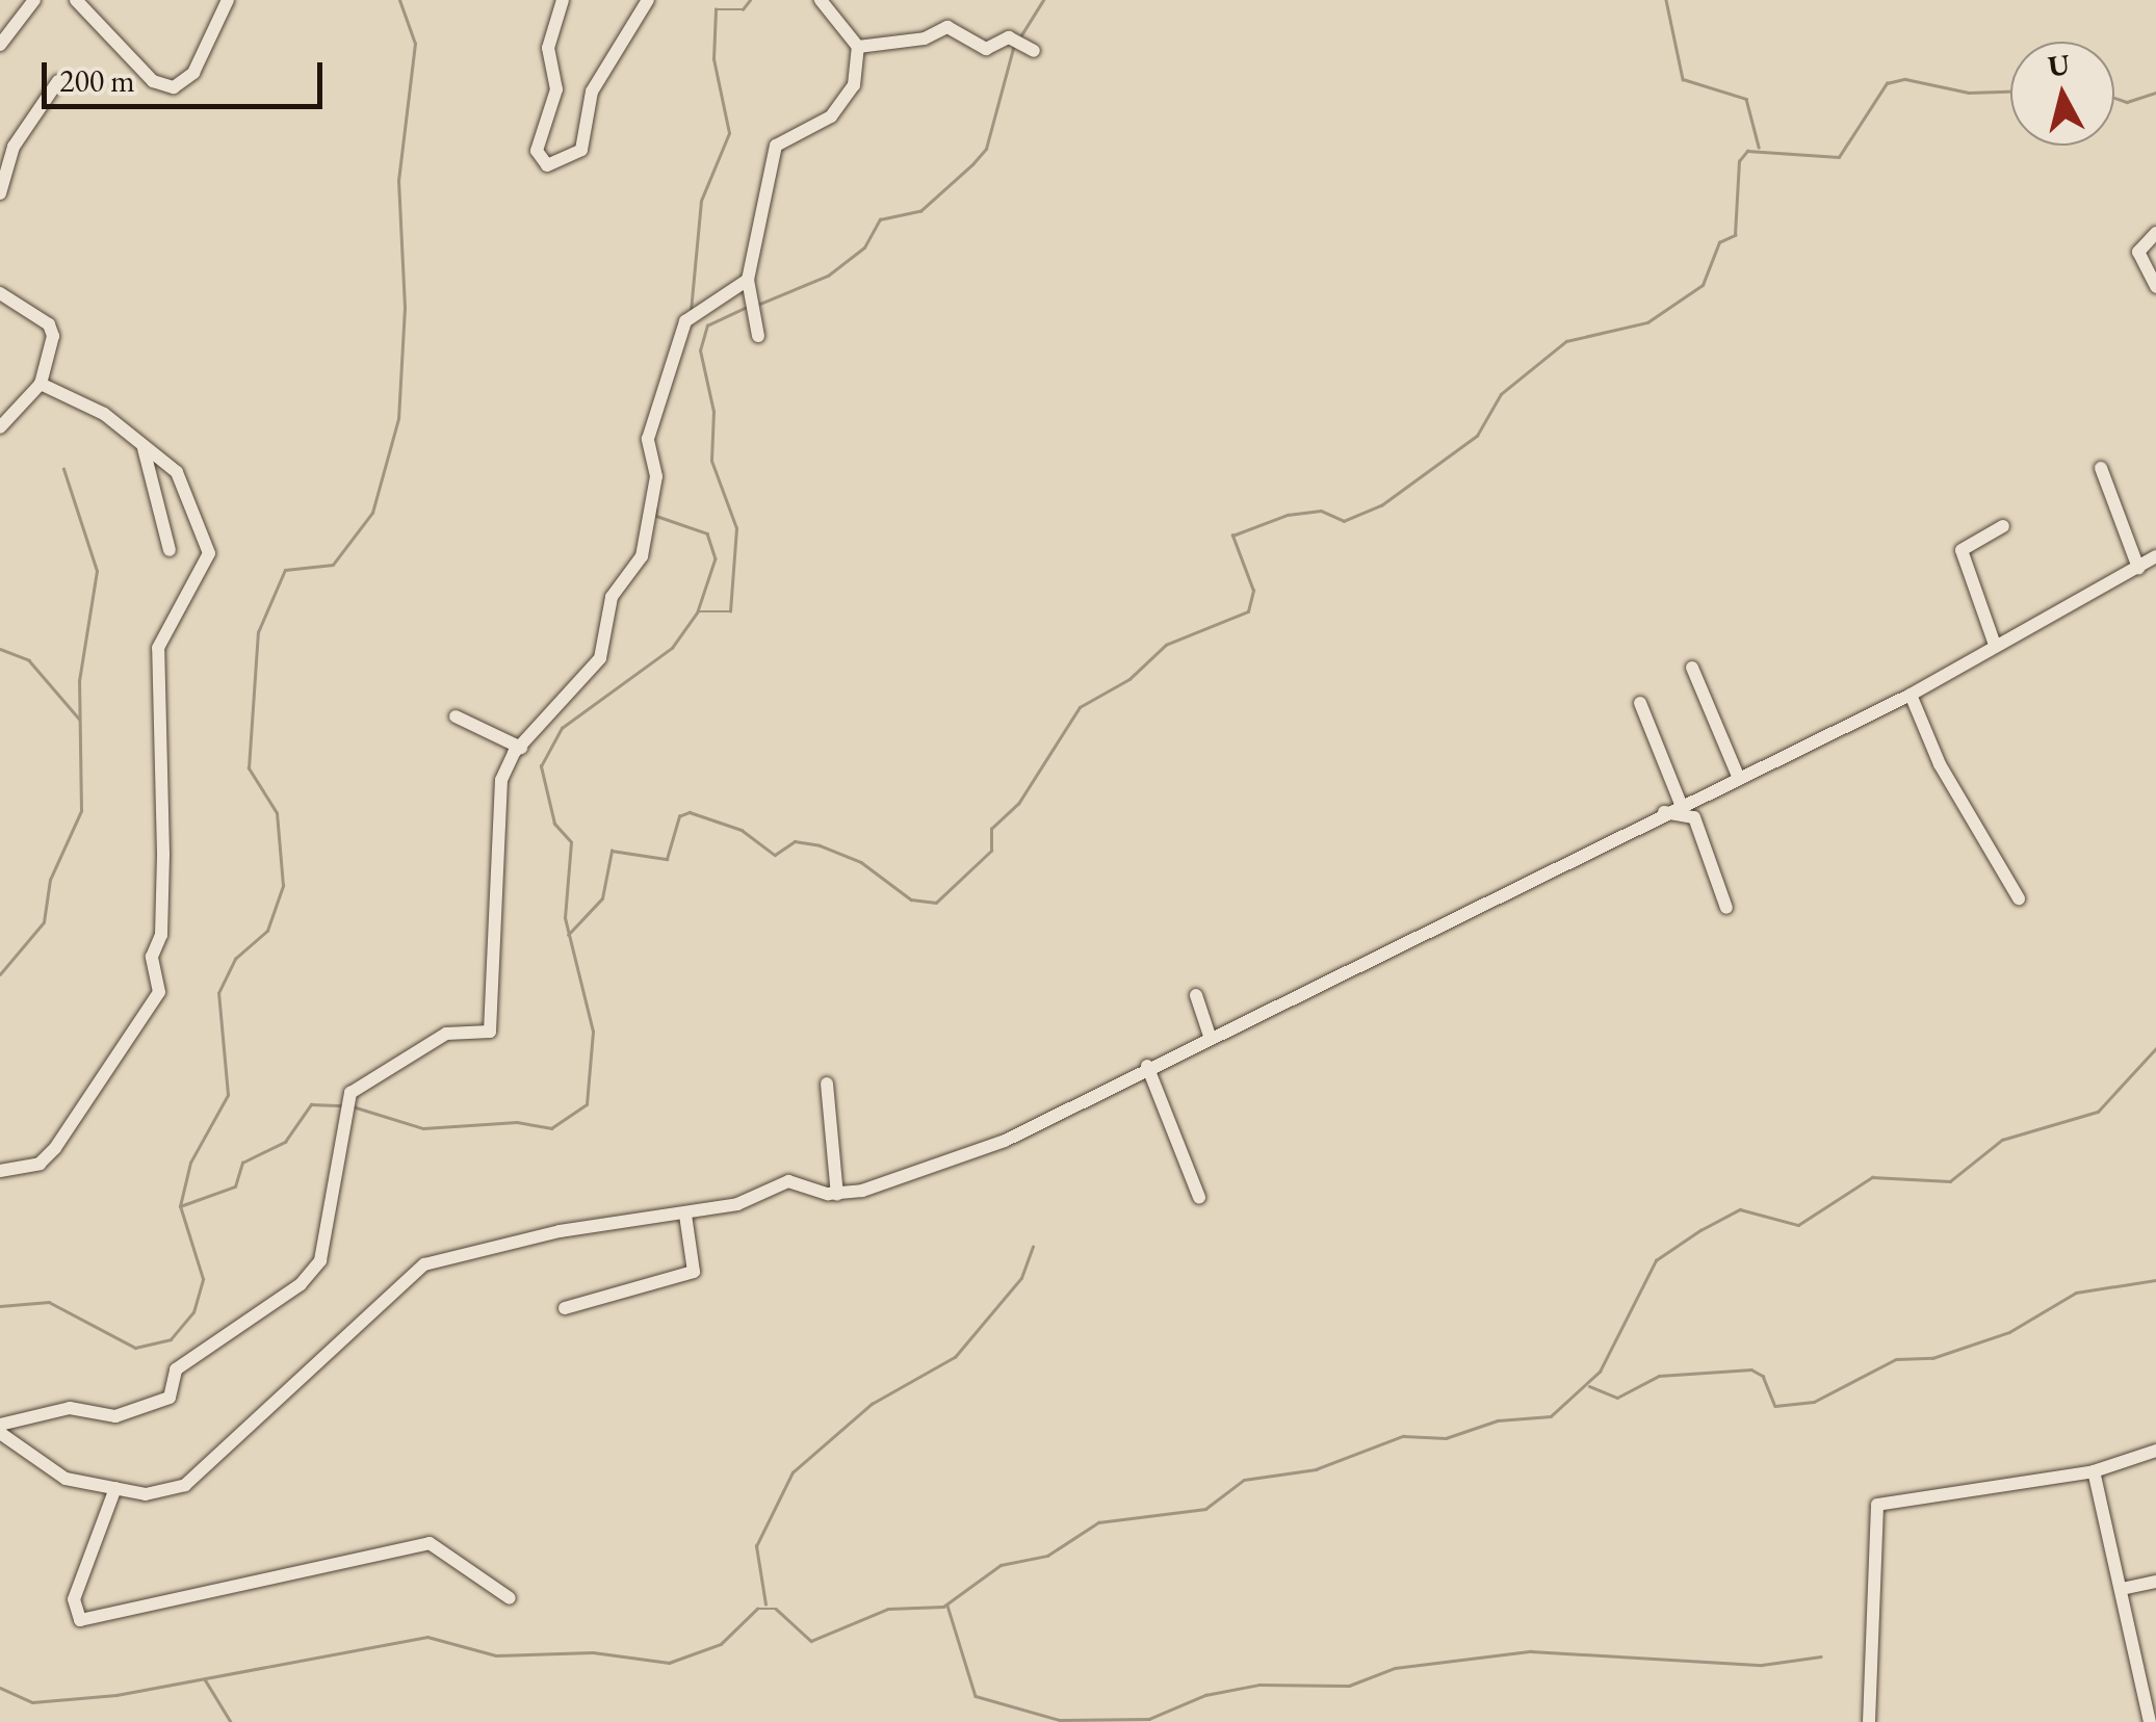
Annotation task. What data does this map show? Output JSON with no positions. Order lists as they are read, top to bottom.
{
  "scale_bar": "200 m",
  "north": "top"
}
